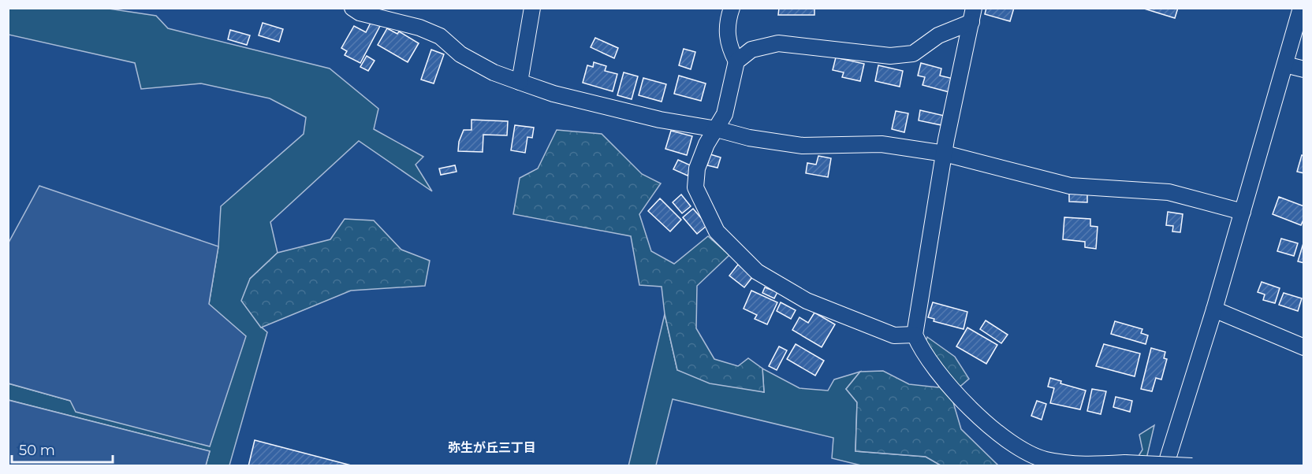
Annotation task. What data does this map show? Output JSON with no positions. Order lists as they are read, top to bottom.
{
  "districts": ["弥生が丘三丁目"],
  "scale_bar": "50 m"
}
